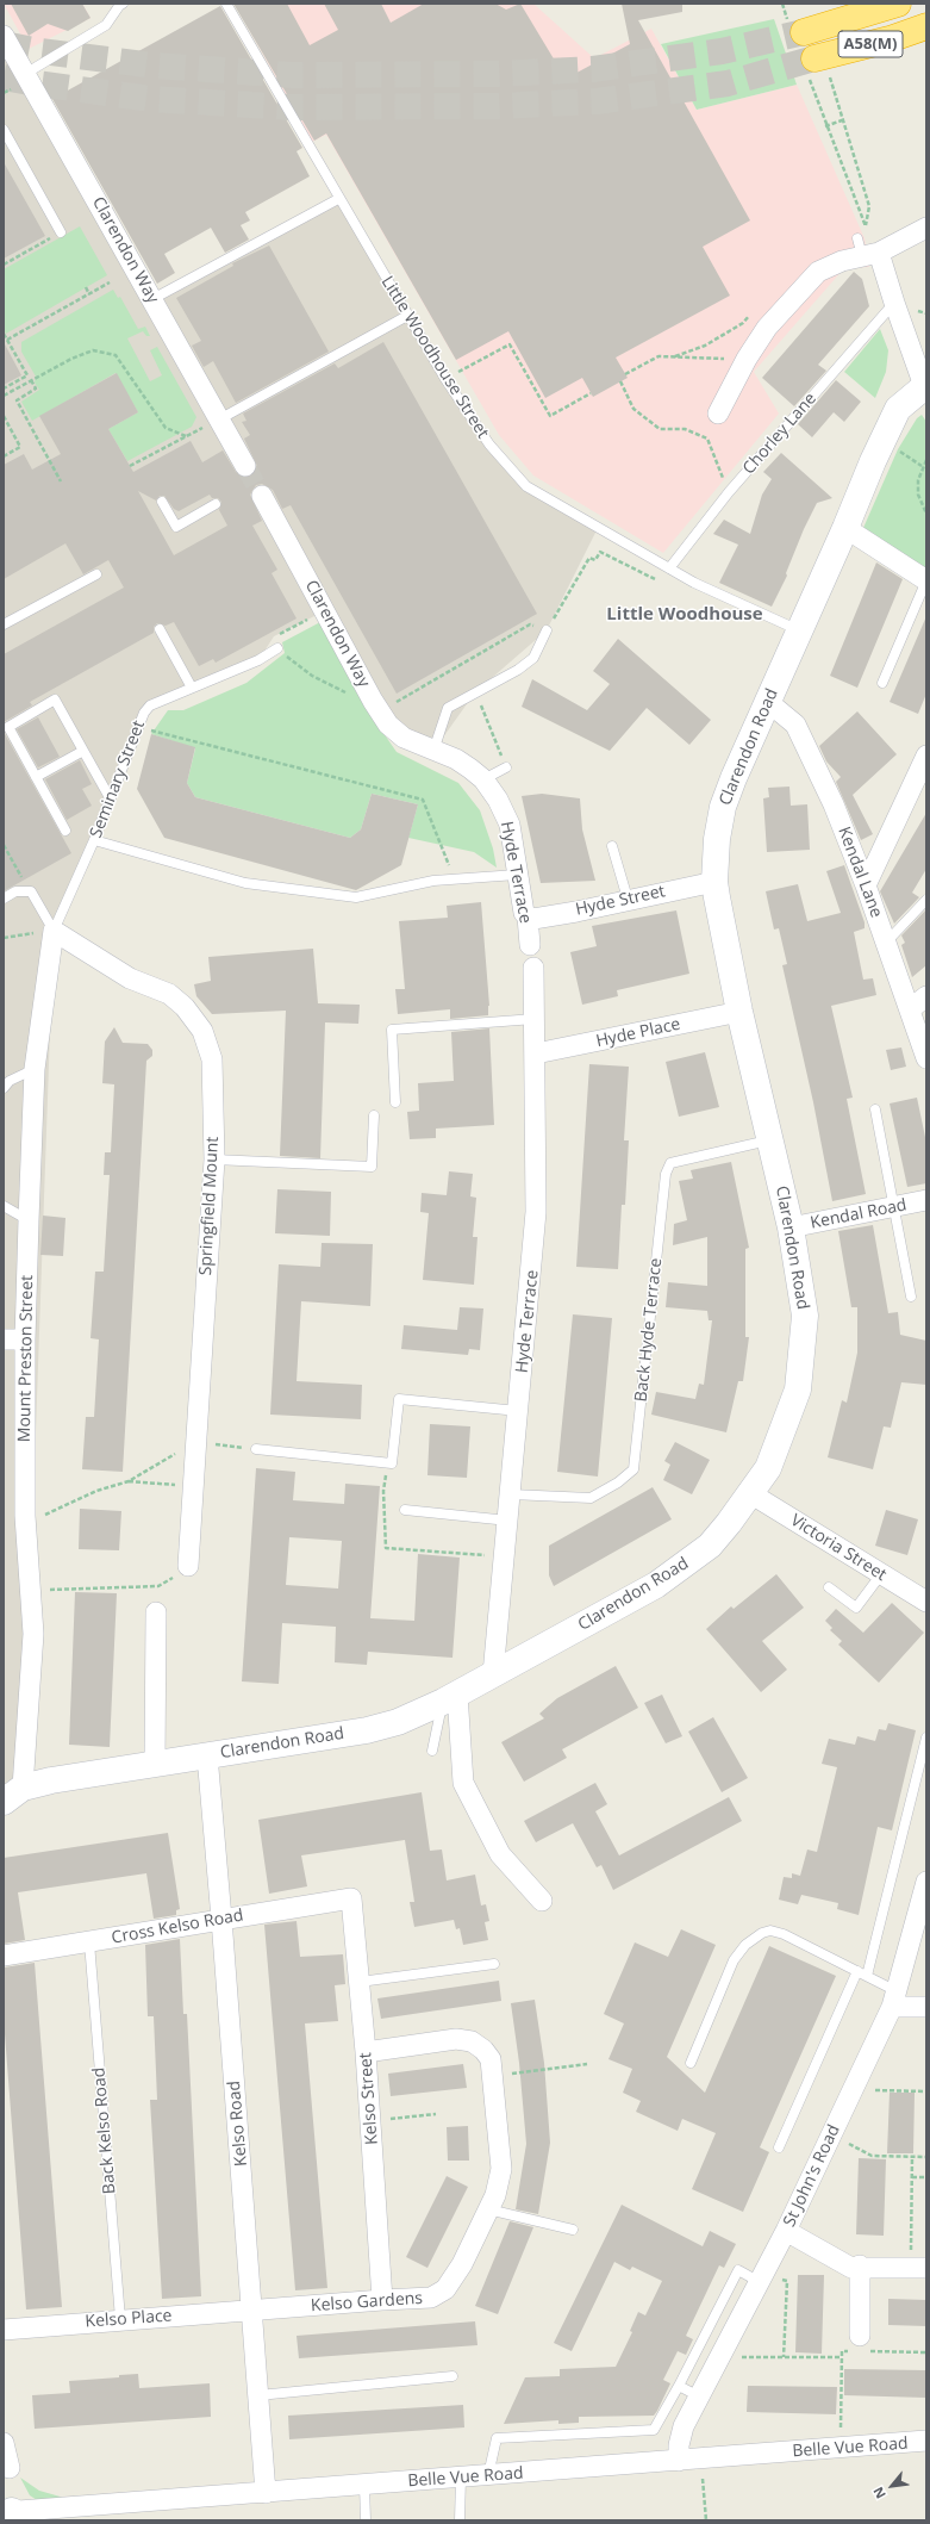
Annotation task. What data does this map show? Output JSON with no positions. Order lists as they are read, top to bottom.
{
  "streets": {
    "highway": ["A58(M)"],
    "street": [
      "Clarendon Way",
      "Clarendon Road",
      "Hyde Terrace",
      "Kendal Lane",
      "Hyde Street",
      "Hyde Place",
      "Springfield Mount",
      "Kendal Road",
      "Mount Preston Street",
      "Victoria Street",
      "Cross Kelso Road",
      "Kelso Street",
      "Kelso Road",
      "St John's Road",
      "Kelso Gardens",
      "Kelso Place",
      "Belle Vue Road"
    ],
    "lane": [
      "Little Woodhouse Street",
      "Chorley Lane",
      "Seminary Street",
      "Back Hyde Terrace",
      "Back Kelso Road"
    ]
  },
  "crossings": [
    ["Clarendon Way", "Hyde Terrace"],
    ["Little Woodhouse Street", "Chorley Lane"],
    ["Little Woodhouse Street", "Clarendon Road"],
    ["Chorley Lane", "Clarendon Road"],
    ["Clarendon Road", "Hyde Terrace"],
    ["Clarendon Road", "Kendal Lane"],
    ["Clarendon Road", "Hyde Street"],
    ["Clarendon Road", "Hyde Place"],
    ["Clarendon Road", "Kendal Road"],
    ["Clarendon Road", "Back Hyde Terrace"],
    ["Clarendon Road", "Mount Preston Street"],
    ["Clarendon Road", "Victoria Street"],
    ["Clarendon Road", "Kelso Road"],
    ["Seminary Street", "Springfield Mount"],
    ["Seminary Street", "Mount Preston Street"],
    ["Hyde Terrace", "Hyde Street"],
    ["Hyde Terrace", "Hyde Place"],
    ["Hyde Terrace", "Back Hyde Terrace"],
    ["Springfield Mount", "Mount Preston Street"],
    ["Cross Kelso Road", "Kelso Street"],
    ["Cross Kelso Road", "Kelso Road"],
    ["Cross Kelso Road", "Back Kelso Road"],
    ["Kelso Street", "Kelso Gardens"],
    ["Kelso Road", "Kelso Gardens"],
    ["Kelso Road", "Kelso Place"],
    ["Kelso Road", "Belle Vue Road"],
    ["Back Kelso Road", "Kelso Place"],
    ["St John's Road", "Belle Vue Road"],
    ["Kelso Gardens", "Kelso Place"]
  ],
  "districts": ["Little Woodhouse"],
  "north": "bottom left"
}
